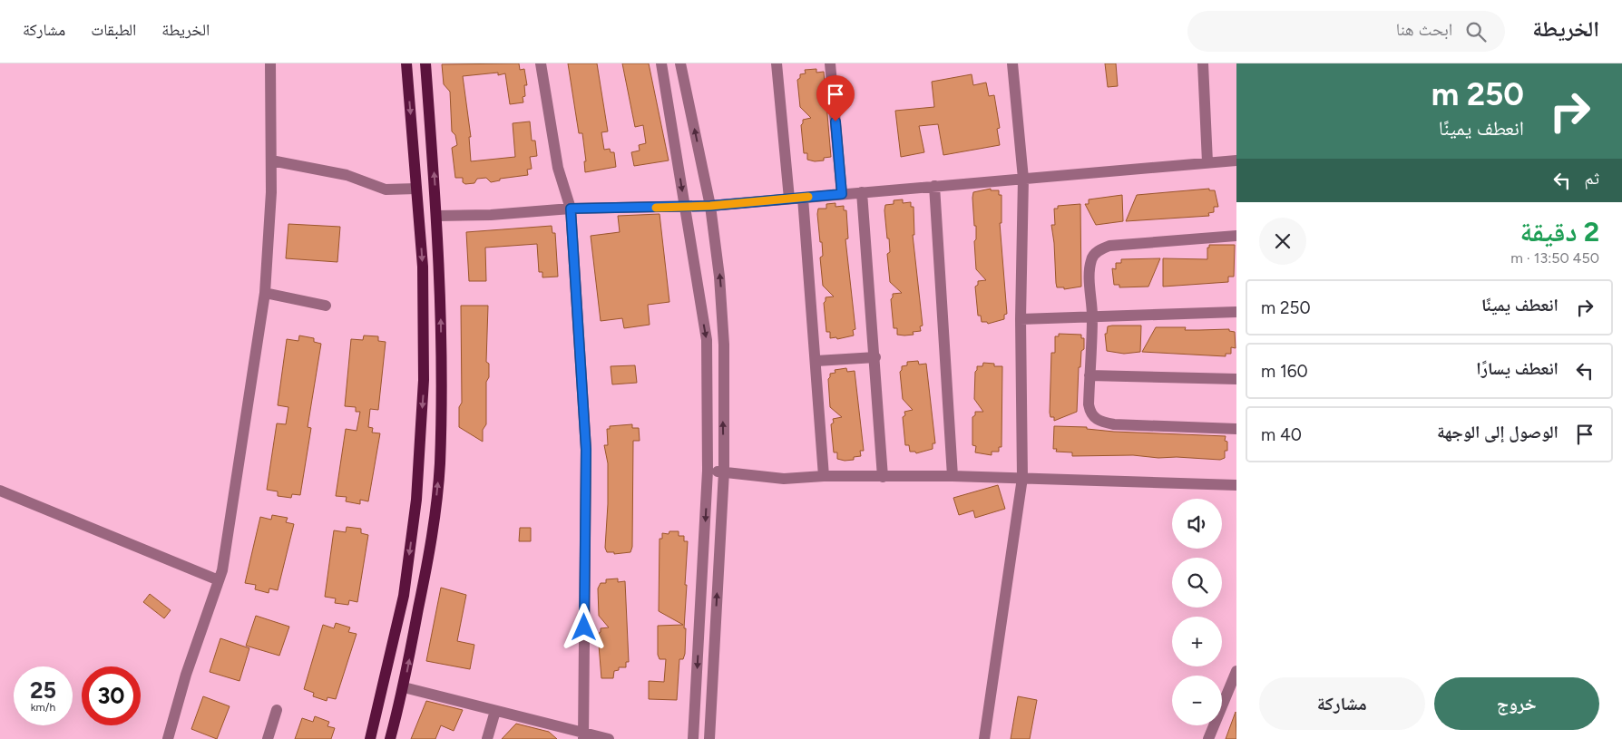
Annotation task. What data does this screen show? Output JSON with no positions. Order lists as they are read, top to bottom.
{
  "page": {
    "header": "الخريطة",
    "search": "ابحث هنا",
    "nav": ["الخريطة", "الطبقات", "مشاركة"],
    "turn": ["250 m", "انعطف يمينًا"],
    "then": "ثم",
    "heading": ["2 دقيقة", "450 m · 13:50"],
    "list": [
      {
        "name": "انعطف يمينًا",
        "value": "250 m"
      },
      {
        "name": "انعطف يسارًا",
        "value": "160 m"
      },
      {
        "name": "الوصول إلى الوجهة",
        "value": "40 m"
      }
    ],
    "map_buttons": ["+", "−"],
    "speed": "25 km/h",
    "limit": "30",
    "buttons": ["خروج", "مشاركة"]
  }
}
